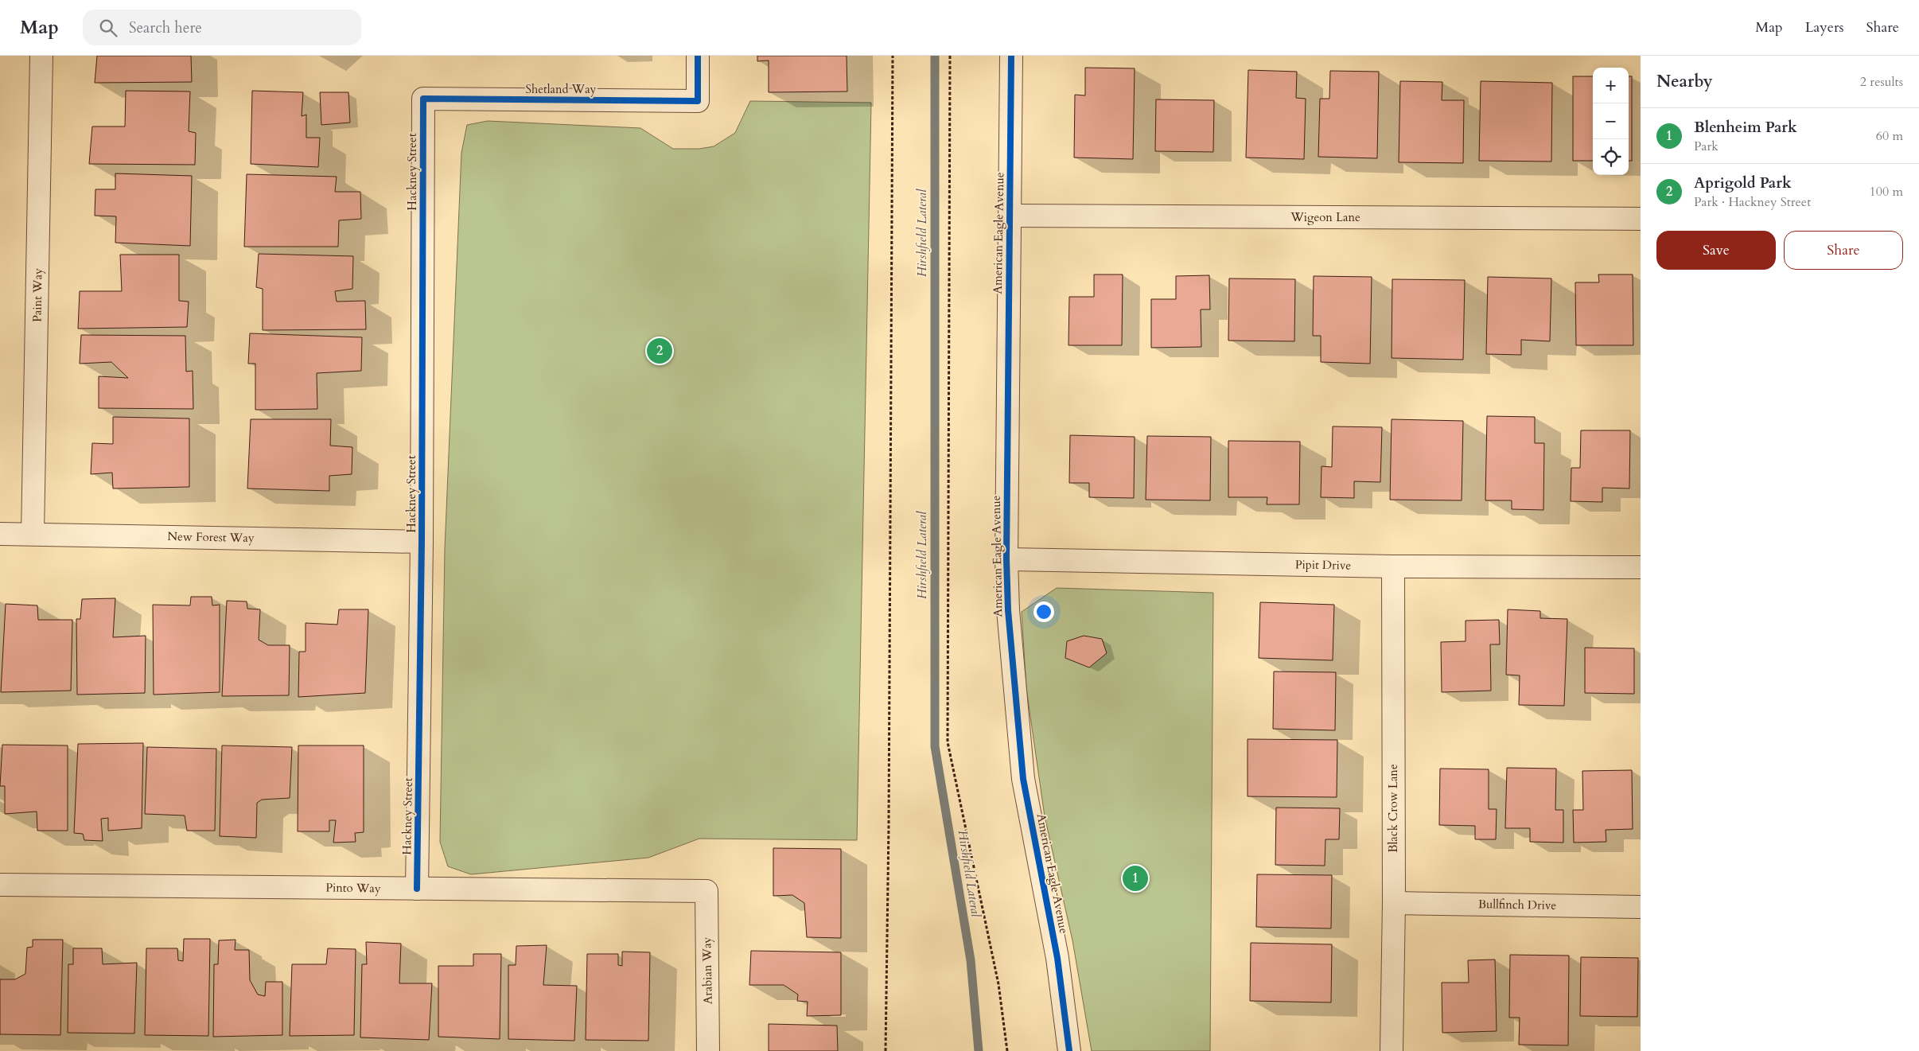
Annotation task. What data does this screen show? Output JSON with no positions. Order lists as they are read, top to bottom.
{
  "streets": {
    "street": [
      "Shetland Way",
      "Hackney Street",
      "Wigeon Lane",
      "American Eagle Avenue",
      "Paint Way",
      "New Forest Way",
      "Pipit Drive",
      "Black Crow Lane",
      "Pinto Way",
      "Bullfinch Drive",
      "Arabian Way"
    ]
  },
  "crossings": [
    ["Shetland Way", "Hackney Street"],
    ["Hackney Street", "New Forest Way"],
    ["Hackney Street", "Pinto Way"],
    ["Wigeon Lane", "American Eagle Avenue"],
    ["American Eagle Avenue", "Pipit Drive"],
    ["Paint Way", "New Forest Way"],
    ["Pipit Drive", "Black Crow Lane"],
    ["Black Crow Lane", "Bullfinch Drive"],
    ["Pinto Way", "Arabian Way"]
  ],
  "water": ["Hirshfield Lateral"],
  "page": {
    "header": "Map",
    "search": "Search here",
    "nav": ["Map", "Layers", "Share"],
    "heading": ["Nearby", "2 results"],
    "map_buttons": ["+", "−"],
    "list": [
      {
        "mark": "1",
        "name": "Blenheim Park",
        "note": "Park",
        "value": "60 m"
      },
      {
        "mark": "2",
        "name": "Aprigold Park",
        "note": "Park · Hackney Street",
        "value": "100 m"
      }
    ],
    "buttons": ["Save", "Share"],
    "pins": ["2", "1"]
  }
}
